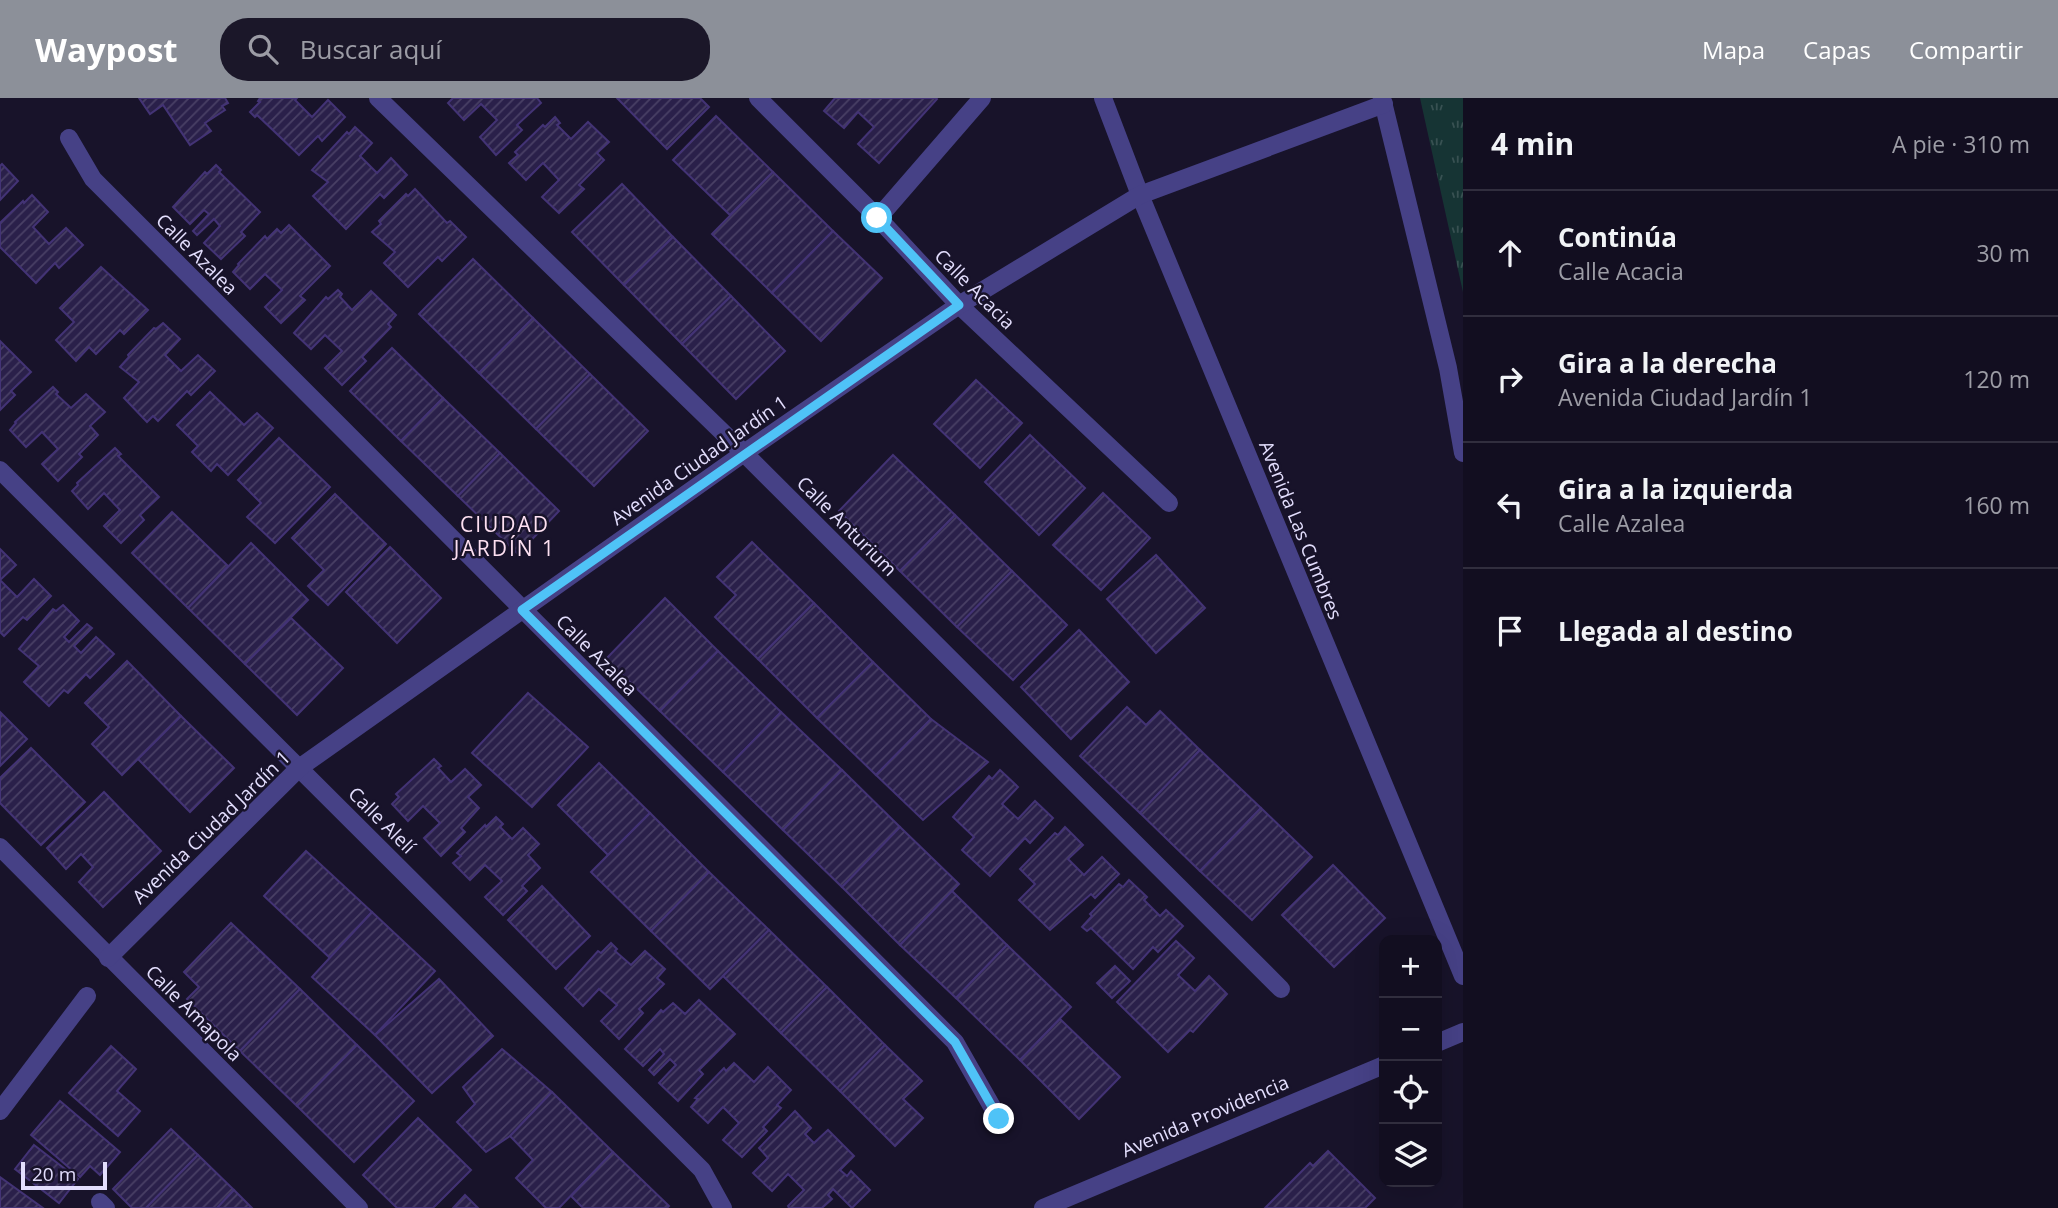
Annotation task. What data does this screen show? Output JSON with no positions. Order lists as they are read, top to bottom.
{
  "streets": {
    "street": [
      "Calle Azalea",
      "Calle Acacia",
      "Avenida Ciudad Jardín 1",
      "Calle Anturium",
      "Avenida Las Cumbres",
      "Calle Alelí",
      "Calle Amapola",
      "Avenida Providencia"
    ]
  },
  "crossings": [
    ["Calle Azalea", "Avenida Ciudad Jardín 1"],
    ["Calle Acacia", "Avenida Ciudad Jardín 1"],
    ["Avenida Ciudad Jardín 1", "Calle Anturium"],
    ["Avenida Ciudad Jardín 1", "Avenida Las Cumbres"],
    ["Avenida Ciudad Jardín 1", "Calle Alelí"],
    ["Avenida Ciudad Jardín 1", "Calle Amapola"]
  ],
  "districts": ["CIUDAD JARDÍN 1"],
  "scale_bar": "20 m",
  "page": {
    "header": "Waypost",
    "search": "Buscar aquí",
    "nav": ["Mapa", "Capas", "Compartir"],
    "heading": ["4 min", "A pie · 310 m"],
    "list": [
      ["Continúa", "Calle Acacia", "30 m"],
      ["Gira a la derecha", "Avenida Ciudad Jardín 1", "120 m"],
      ["Gira a la izquierda", "Calle Azalea", "160 m"],
      "Llegada al destino"
    ],
    "map_buttons": ["+", "−"],
    "scale": "20 m"
  }
}
